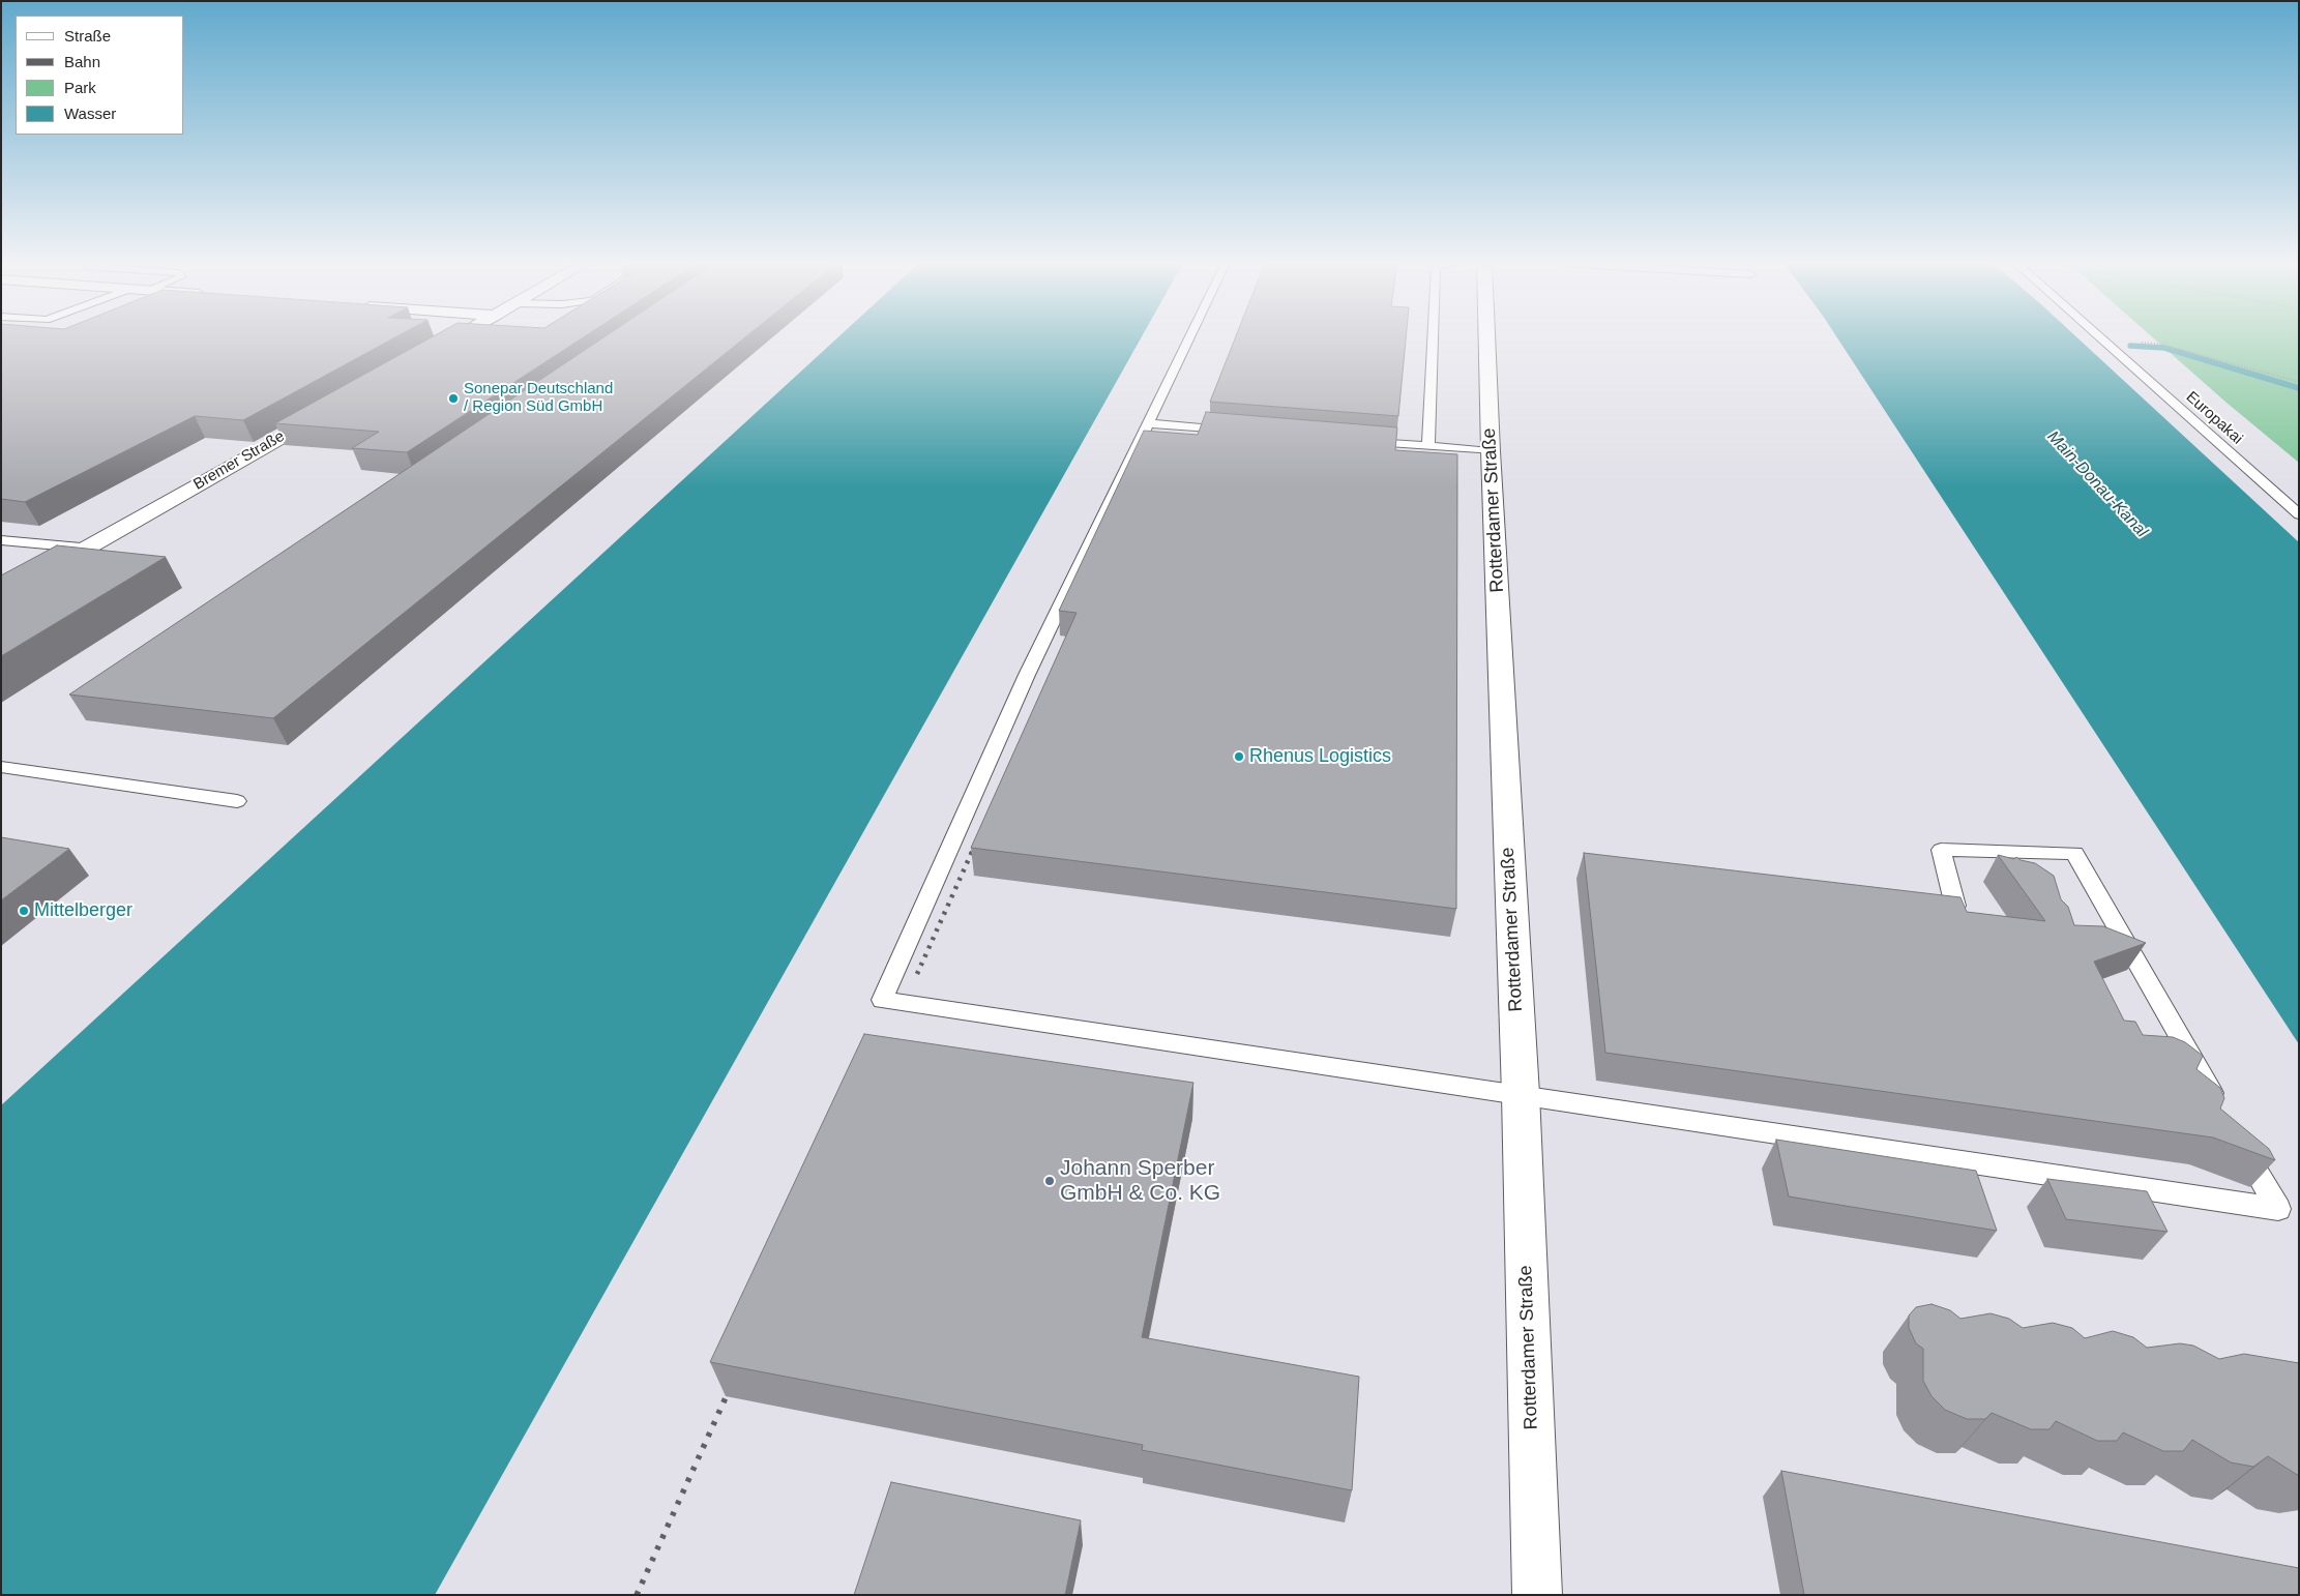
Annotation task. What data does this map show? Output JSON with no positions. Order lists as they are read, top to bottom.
{
  "streets": {
    "street": ["Bremer Straße", "Rotterdamer Straße"],
    "lane": ["Europakai"]
  },
  "water": ["Main-Donau-Kanal"],
  "places": [
    "Sonepar Deutschland / Region Süd GmbH",
    "Rhenus Logistics",
    "Mittelberger",
    "Johann Sperber GmbH & Co. KG"
  ],
  "legend": [
    "Straße",
    "Bahn",
    "Park",
    "Wasser"
  ]
}
